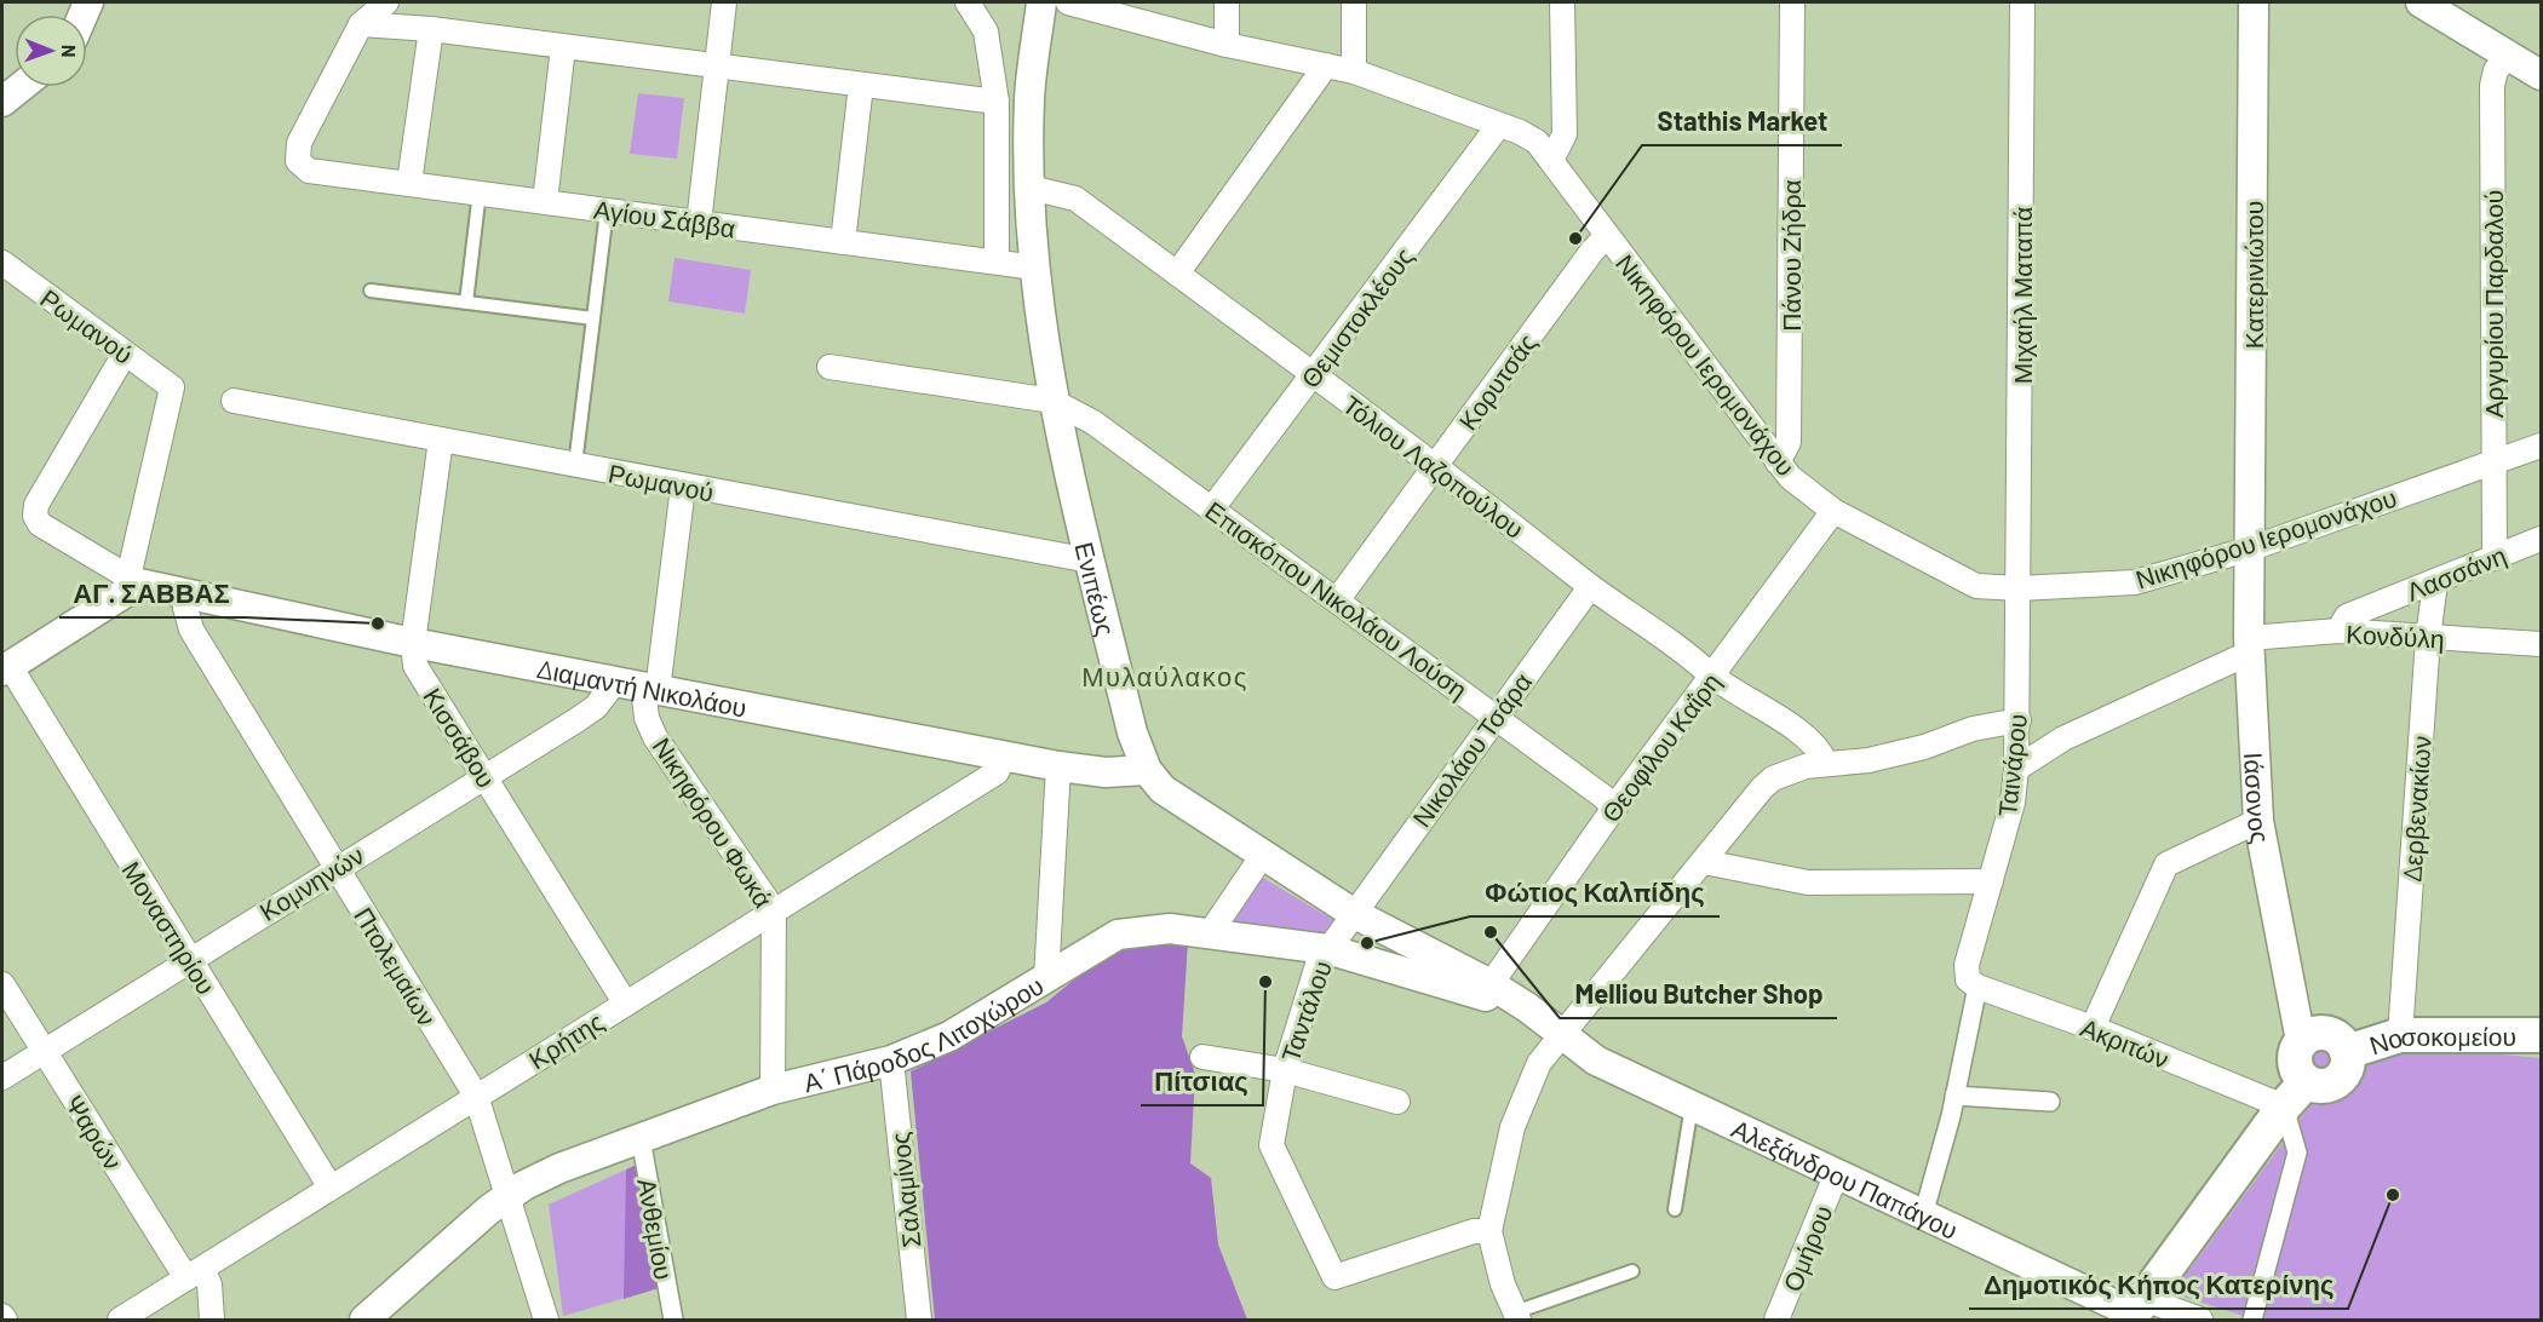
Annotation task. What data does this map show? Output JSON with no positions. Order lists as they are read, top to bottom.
{
  "streets": {
    "main road": ["Νοσοκομείου"],
    "street": [
      "Αγίου Σάββα",
      "Πάνου Ζήδρα",
      "Κατερινιώτου",
      "Μιχαήλ Ματαπά",
      "Αργυρίου Παρδαλού",
      "Θεμιστοκλέους",
      "Ρωμανού",
      "Νικηφόρου Ιερομονάχου",
      "Κορυτσάς",
      "Τόλιου Λαζοπούλου",
      "Λασσάνη",
      "Ενιπέως",
      "Επισκόπου Νικολάου Λούση",
      "Κονδύλη",
      "Διαμαντή Νικολάου",
      "Κισσάβου",
      "Θεοφίλου Καΐρη",
      "Νικολάου Τσάρα",
      "Ταινάρου",
      "Ιάσονος",
      "Δερβενακίων",
      "Νικηφόρου Φωκά",
      "Κομνηνών",
      "Μοναστηρίου",
      "Πτολεμαίων",
      "Ταντάλου",
      "Α΄ Πάροδος Λιτοχώρου",
      "Κρήτης",
      "Ακριτών",
      "Ψαρών",
      "Αλεξάνδρου Παπάγου",
      "Σαλαμίνος",
      "Ανθεμίου",
      "Ομήρου"
    ]
  },
  "crossings": [
    ["Αγίου Σάββα", "Ενιπέως"],
    ["Πάνου Ζήδρα", "Νικηφόρου Ιερομονάχου"],
    ["Κατερινιώτου", "Νικηφόρου Ιερομονάχου"],
    ["Κατερινιώτου", "Ιάσονος"],
    ["Μιχαήλ Ματαπά", "Νικηφόρου Ιερομονάχου"],
    ["Μιχαήλ Ματαπά", "Ταινάρου"],
    ["Αργυρίου Παρδαλού", "Νικηφόρου Ιερομονάχου"],
    ["Αργυρίου Παρδαλού", "Λασσάνη"],
    ["Θεμιστοκλέους", "Νικηφόρου Ιερομονάχου"],
    ["Θεμιστοκλέους", "Τόλιου Λαζοπούλου"],
    ["Θεμιστοκλέους", "Επισκόπου Νικολάου Λούση"],
    ["Ρωμανού", "Ενιπέως"],
    ["Ρωμανού", "Διαμαντή Νικολάου"],
    ["Ρωμανού", "Κισσάβου"],
    ["Ρωμανού", "Νικηφόρου Φωκά"],
    ["Νικηφόρου Ιερομονάχου", "Κορυτσάς"],
    ["Νικηφόρου Ιερομονάχου", "Θεοφίλου Καΐρη"],
    ["Νικηφόρου Ιερομονάχου", "Ταινάρου"],
    ["Νικηφόρου Ιερομονάχου", "Ιάσονος"],
    ["Κορυτσάς", "Τόλιου Λαζοπούλου"],
    ["Κορυτσάς", "Επισκόπου Νικολάου Λούση"],
    ["Τόλιου Λαζοπούλου", "Ενιπέως"],
    ["Τόλιου Λαζοπούλου", "Θεοφίλου Καΐρη"],
    ["Τόλιου Λαζοπούλου", "Νικολάου Τσάρα"],
    ["Λασσάνη", "Κονδύλη"],
    ["Λασσάνη", "Δερβενακίων"],
    ["Ενιπέως", "Επισκόπου Νικολάου Λούση"],
    ["Ενιπέως", "Διαμαντή Νικολάου"],
    ["Ενιπέως", "Θεοφίλου Καΐρη"],
    ["Ενιπέως", "Νικολάου Τσάρα"],
    ["Ενιπέως", "Ταντάλου"],
    ["Ενιπέως", "Α΄ Πάροδος Λιτοχώρου"],
    ["Ενιπέως", "Αλεξάνδρου Παπάγου"],
    ["Επισκόπου Νικολάου Λούση", "Θεοφίλου Καΐρη"],
    ["Επισκόπου Νικολάου Λούση", "Νικολάου Τσάρα"],
    ["Κονδύλη", "Ιάσονος"],
    ["Κονδύλη", "Δερβενακίων"],
    ["Διαμαντή Νικολάου", "Κισσάβου"],
    ["Διαμαντή Νικολάου", "Νικηφόρου Φωκά"],
    ["Διαμαντή Νικολάου", "Κομνηνών"],
    ["Διαμαντή Νικολάου", "Πτολεμαίων"],
    ["Διαμαντή Νικολάου", "Κρήτης"],
    ["Κισσάβου", "Κομνηνών"],
    ["Κισσάβου", "Κρήτης"],
    ["Νικολάου Τσάρα", "Ταντάλου"],
    ["Ταινάρου", "Ακριτών"],
    ["Ταινάρου", "Αλεξάνδρου Παπάγου"],
    ["Ιάσονος", "Νοσοκομείου"],
    ["Ιάσονος", "Ακριτών"],
    ["Δερβενακίων", "Νοσοκομείου"],
    ["Νικηφόρου Φωκά", "Κομνηνών"],
    ["Νικηφόρου Φωκά", "Α΄ Πάροδος Λιτοχώρου"],
    ["Νικηφόρου Φωκά", "Κρήτης"],
    ["Κομνηνών", "Μοναστηρίου"],
    ["Κομνηνών", "Πτολεμαίων"],
    ["Κομνηνών", "Ψαρών"],
    ["Μοναστηρίου", "Κρήτης"],
    ["Πτολεμαίων", "Α΄ Πάροδος Λιτοχώρου"],
    ["Πτολεμαίων", "Κρήτης"],
    ["Ταντάλου", "Α΄ Πάροδος Λιτοχώρου"],
    ["Α΄ Πάροδος Λιτοχώρου", "Σαλαμίνος"],
    ["Α΄ Πάροδος Λιτοχώρου", "Ανθεμίου"],
    ["Κρήτης", "Ψαρών"],
    ["Νοσοκομείου", "Ακριτών"],
    ["Αλεξάνδρου Παπάγου", "Ομήρου"]
  ],
  "districts": ["Μυλαύλακος"],
  "places": [
    "Stathis Market",
    "ΑΓ. ΣΑΒΒΑΣ",
    "Melliou Butcher Shop",
    "Φώτιος Καλπίδης",
    "Πίτσιας",
    "Δημοτικός Κήπος Κατερίνης"
  ],
  "north": "right"
}
